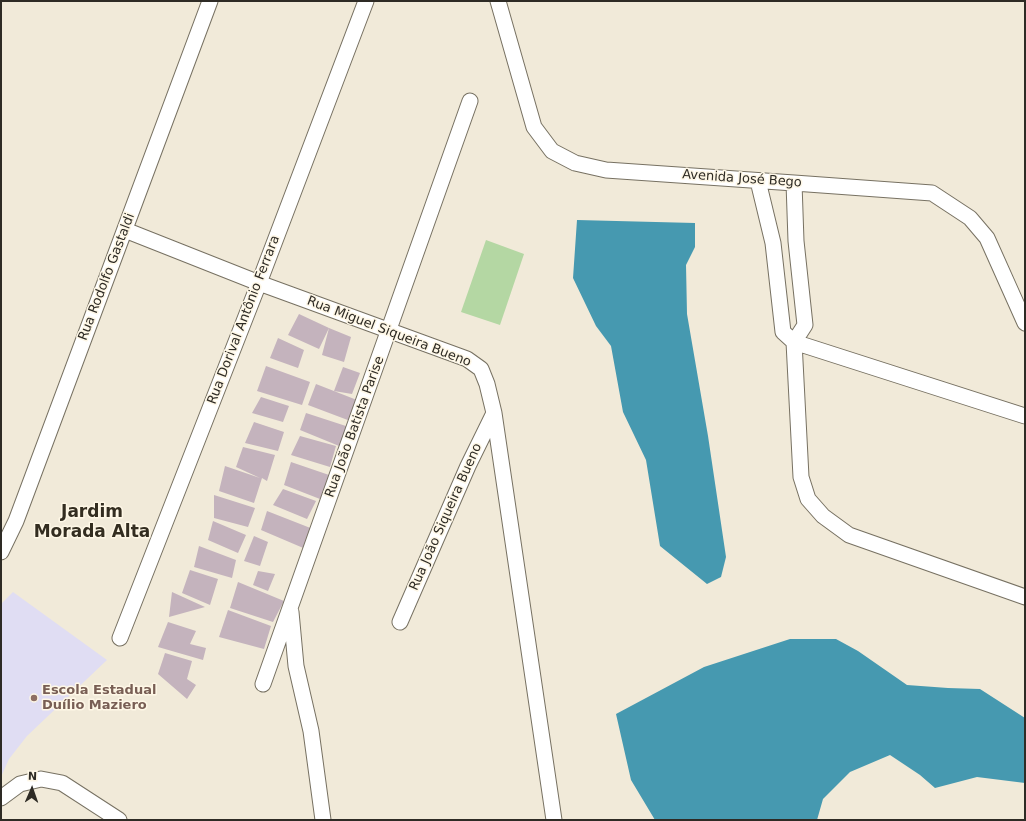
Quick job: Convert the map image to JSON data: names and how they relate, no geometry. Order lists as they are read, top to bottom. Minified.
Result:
{"streets":{"street":["Avenida José Bego","Rua Rodolfo Gastaldi","Rua Dorival Antônio Ferrara","Rua Miguel Siqueira Bueno","Rua João Batista Parise","Rua João Siqueira Bueno"]},"crossings":[["Rua Rodolfo Gastaldi","Rua Miguel Siqueira Bueno"],["Rua Dorival Antônio Ferrara","Rua Miguel Siqueira Bueno"],["Rua Miguel Siqueira Bueno","Rua João Batista Parise"],["Rua Miguel Siqueira Bueno","Rua João Siqueira Bueno"]],"districts":["Jardim Morada Alta"],"places":["Escola Estadual Duílio Maziero"],"north":"top"}
